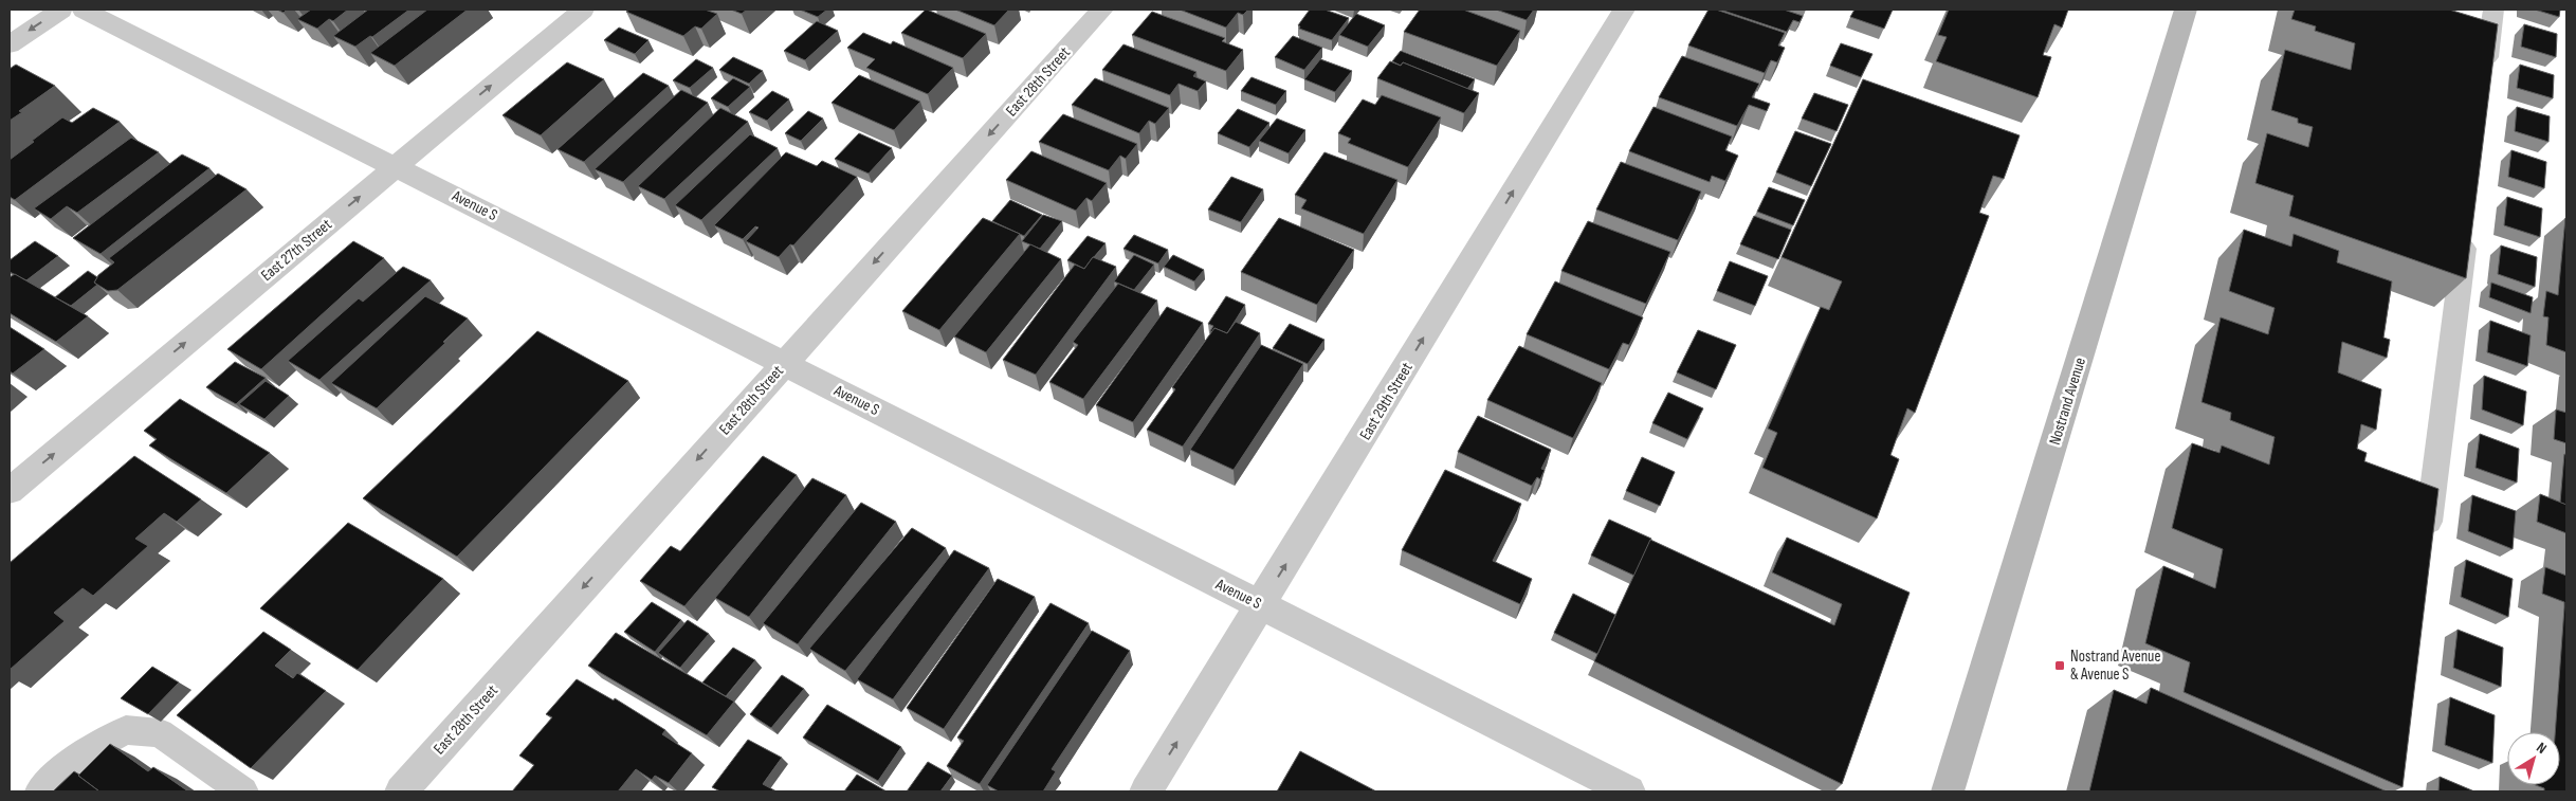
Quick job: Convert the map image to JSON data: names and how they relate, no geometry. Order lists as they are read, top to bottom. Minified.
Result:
{"streets":{"main road":["Nostrand Avenue"],"street":["East 28th Street","Avenue S","East 27th Street","East 29th Street"]},"crossings":[["East 28th Street","Avenue S"],["Avenue S","East 27th Street"],["Avenue S","East 29th Street"]],"one_way":["East 28th Street","East 27th Street","East 29th Street"],"places":{"transit":["Nostrand Avenue & Avenue S"]},"north":"top right"}
